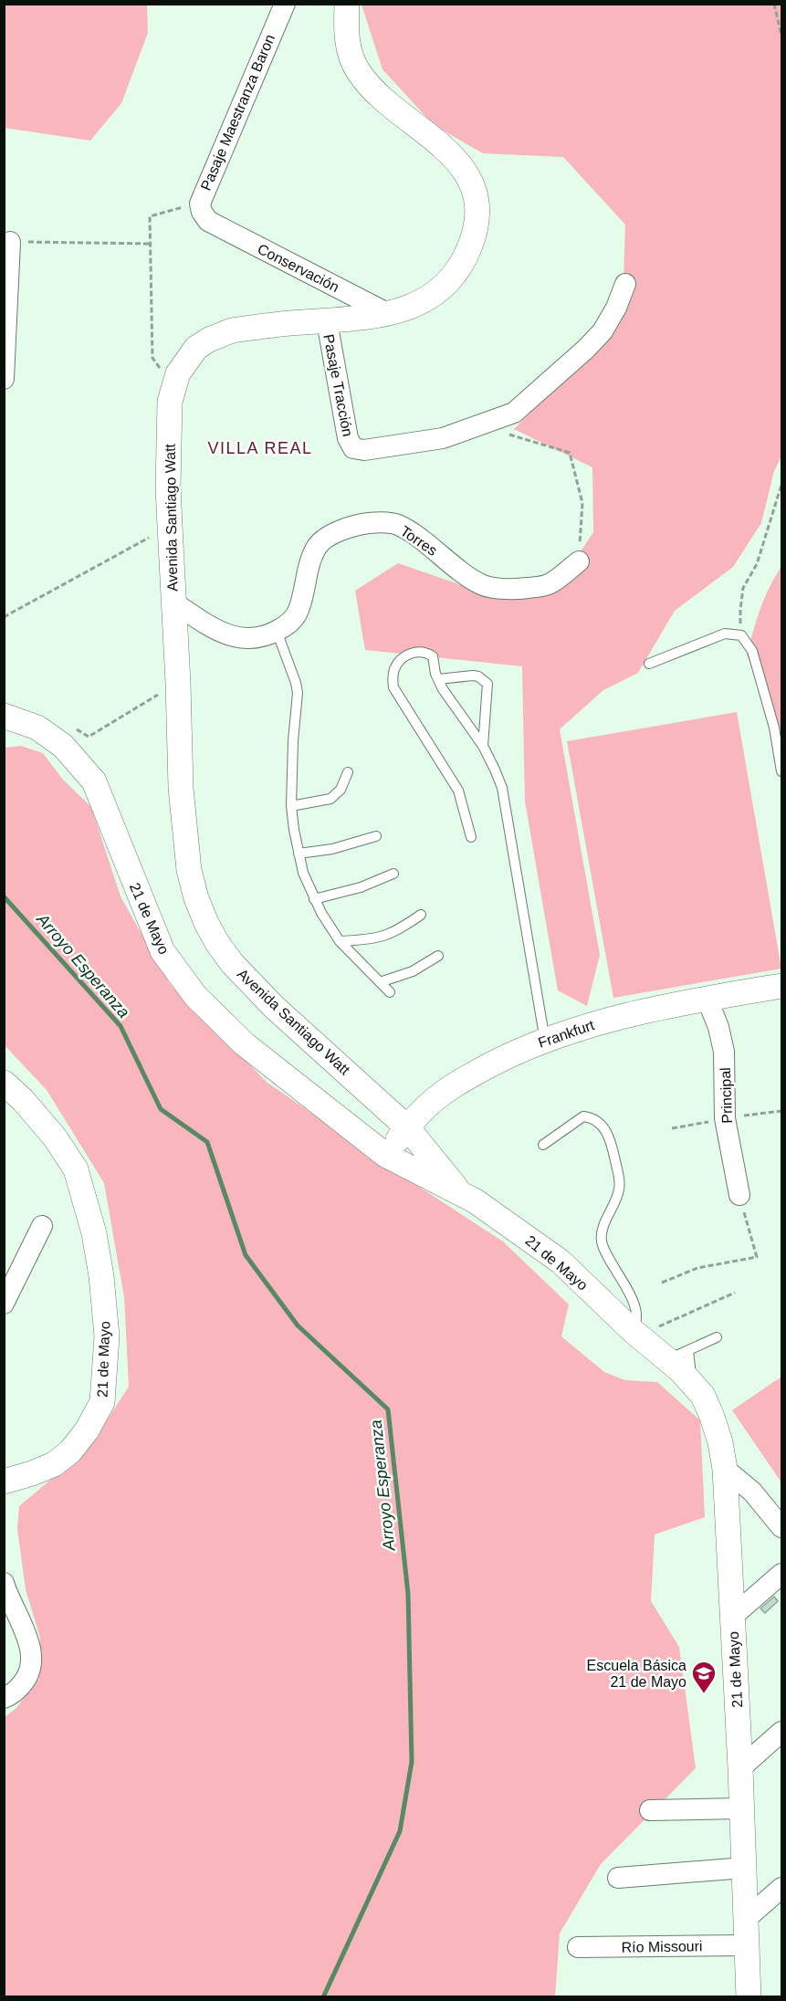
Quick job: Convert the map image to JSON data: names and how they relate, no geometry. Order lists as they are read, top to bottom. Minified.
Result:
{"streets":{"street":["Pasaje Maestranza Baron","Conservación","Pasaje Tracción","Avenida Santiago Watt","Torres","21 de Mayo","Frankfurt","Principal","Río Missouri"]},"crossings":[["Pasaje Maestranza Baron","Conservación"],["Conservación","Avenida Santiago Watt"],["Pasaje Tracción","Avenida Santiago Watt"],["Avenida Santiago Watt","Torres"],["Avenida Santiago Watt","21 de Mayo"],["Avenida Santiago Watt","Frankfurt"],["21 de Mayo","Frankfurt"],["21 de Mayo","Río Missouri"],["Frankfurt","Principal"]],"districts":["VILLA REAL"],"water":["Arroyo Esperanza"],"places":{"school or university":["Escuela Básica 21 de Mayo"]}}
